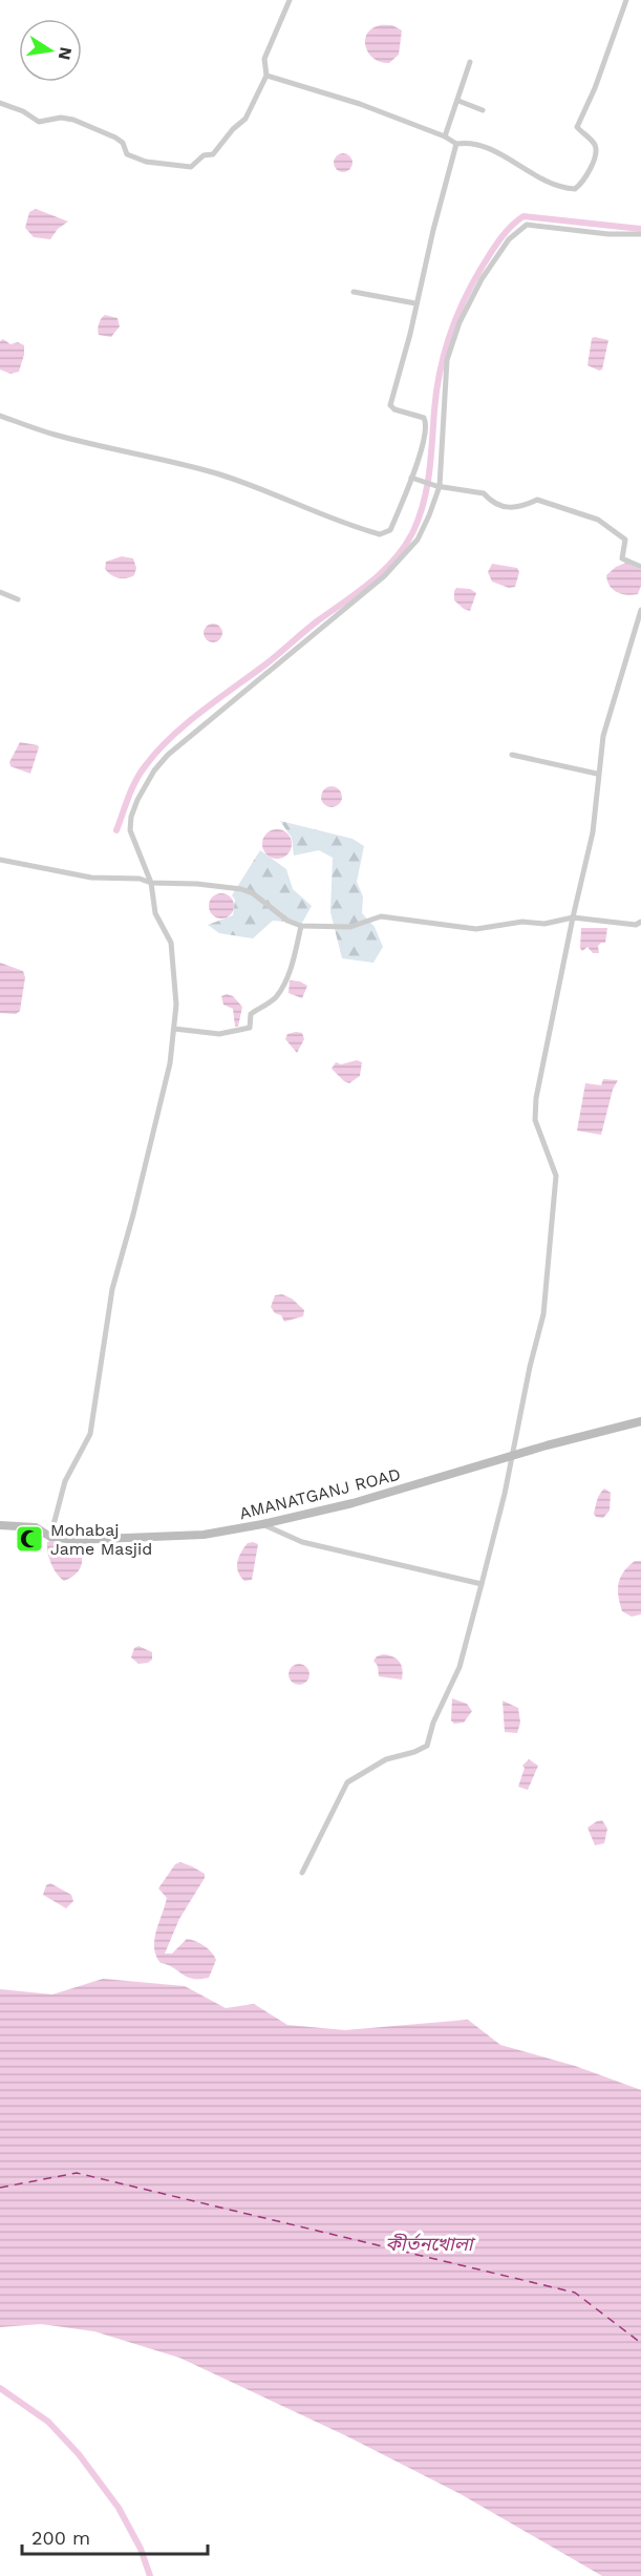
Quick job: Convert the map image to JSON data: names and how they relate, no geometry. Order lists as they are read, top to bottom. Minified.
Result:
{"streets":{"main road":["AMANATGANJ ROAD"]},"water":["কীর্তনখোলা"],"places":{"mosque":["Mohabaj Jame Masjid"]},"scale_bar":"200 m","north":"right"}
